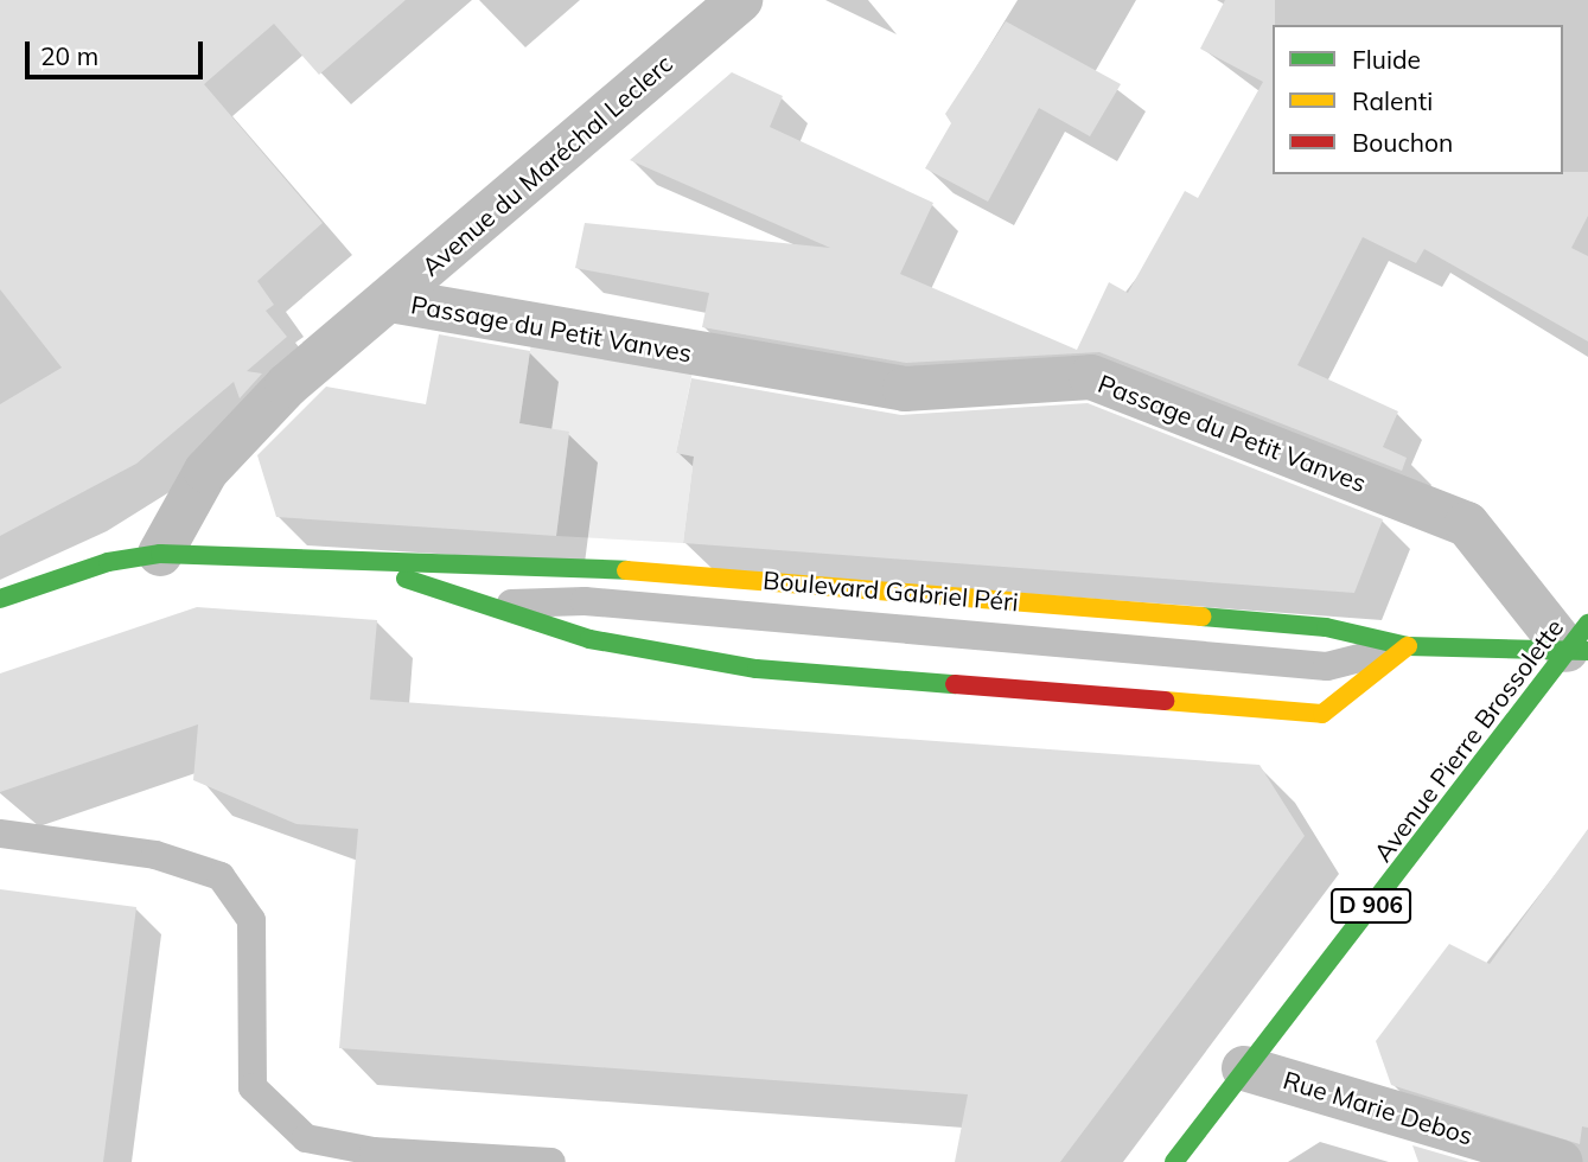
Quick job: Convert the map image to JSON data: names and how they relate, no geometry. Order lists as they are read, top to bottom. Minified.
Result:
{"streets":{"main road":["Boulevard Gabriel Péri","Avenue Pierre Brossolette","D 906"],"street":["Avenue du Maréchal Leclerc","Passage du Petit Vanves","Rue Marie Debos"]},"crossings":[["Avenue du Maréchal Leclerc","Passage du Petit Vanves"],["Avenue du Maréchal Leclerc","Boulevard Gabriel Péri"],["Passage du Petit Vanves","Boulevard Gabriel Péri"],["Passage du Petit Vanves","Avenue Pierre Brossolette"],["Boulevard Gabriel Péri","Avenue Pierre Brossolette"],["Avenue Pierre Brossolette","Rue Marie Debos"]],"legend":["Fluide","Ralenti","Bouchon"],"scale_bar":"20 m"}
